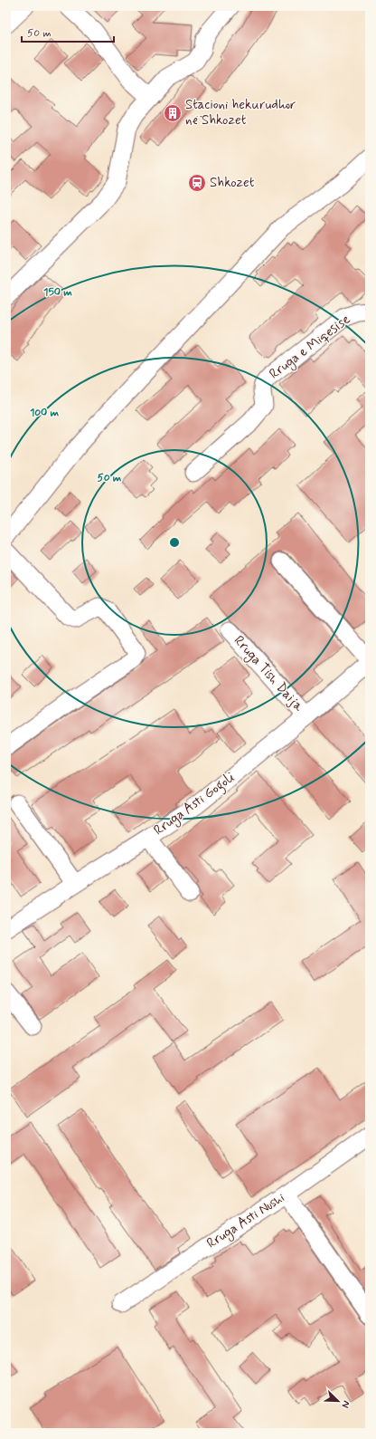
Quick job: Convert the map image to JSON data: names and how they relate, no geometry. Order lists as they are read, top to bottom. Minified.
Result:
{"streets":{"street":["Rruga e Miqesise","Rruga Tish Daija","Rruga Asti Gogoli","Rruga Asti Nushi"]},"crossings":[["Rruga Tish Daija","Rruga Asti Gogoli"]],"places":{"building":["Stacioni hekurudhor në Shkozet"],"station":["Shkozet"]},"scale_bar":"50 m","north":"bottom right","rings":["150 m","100 m","50 m"]}
